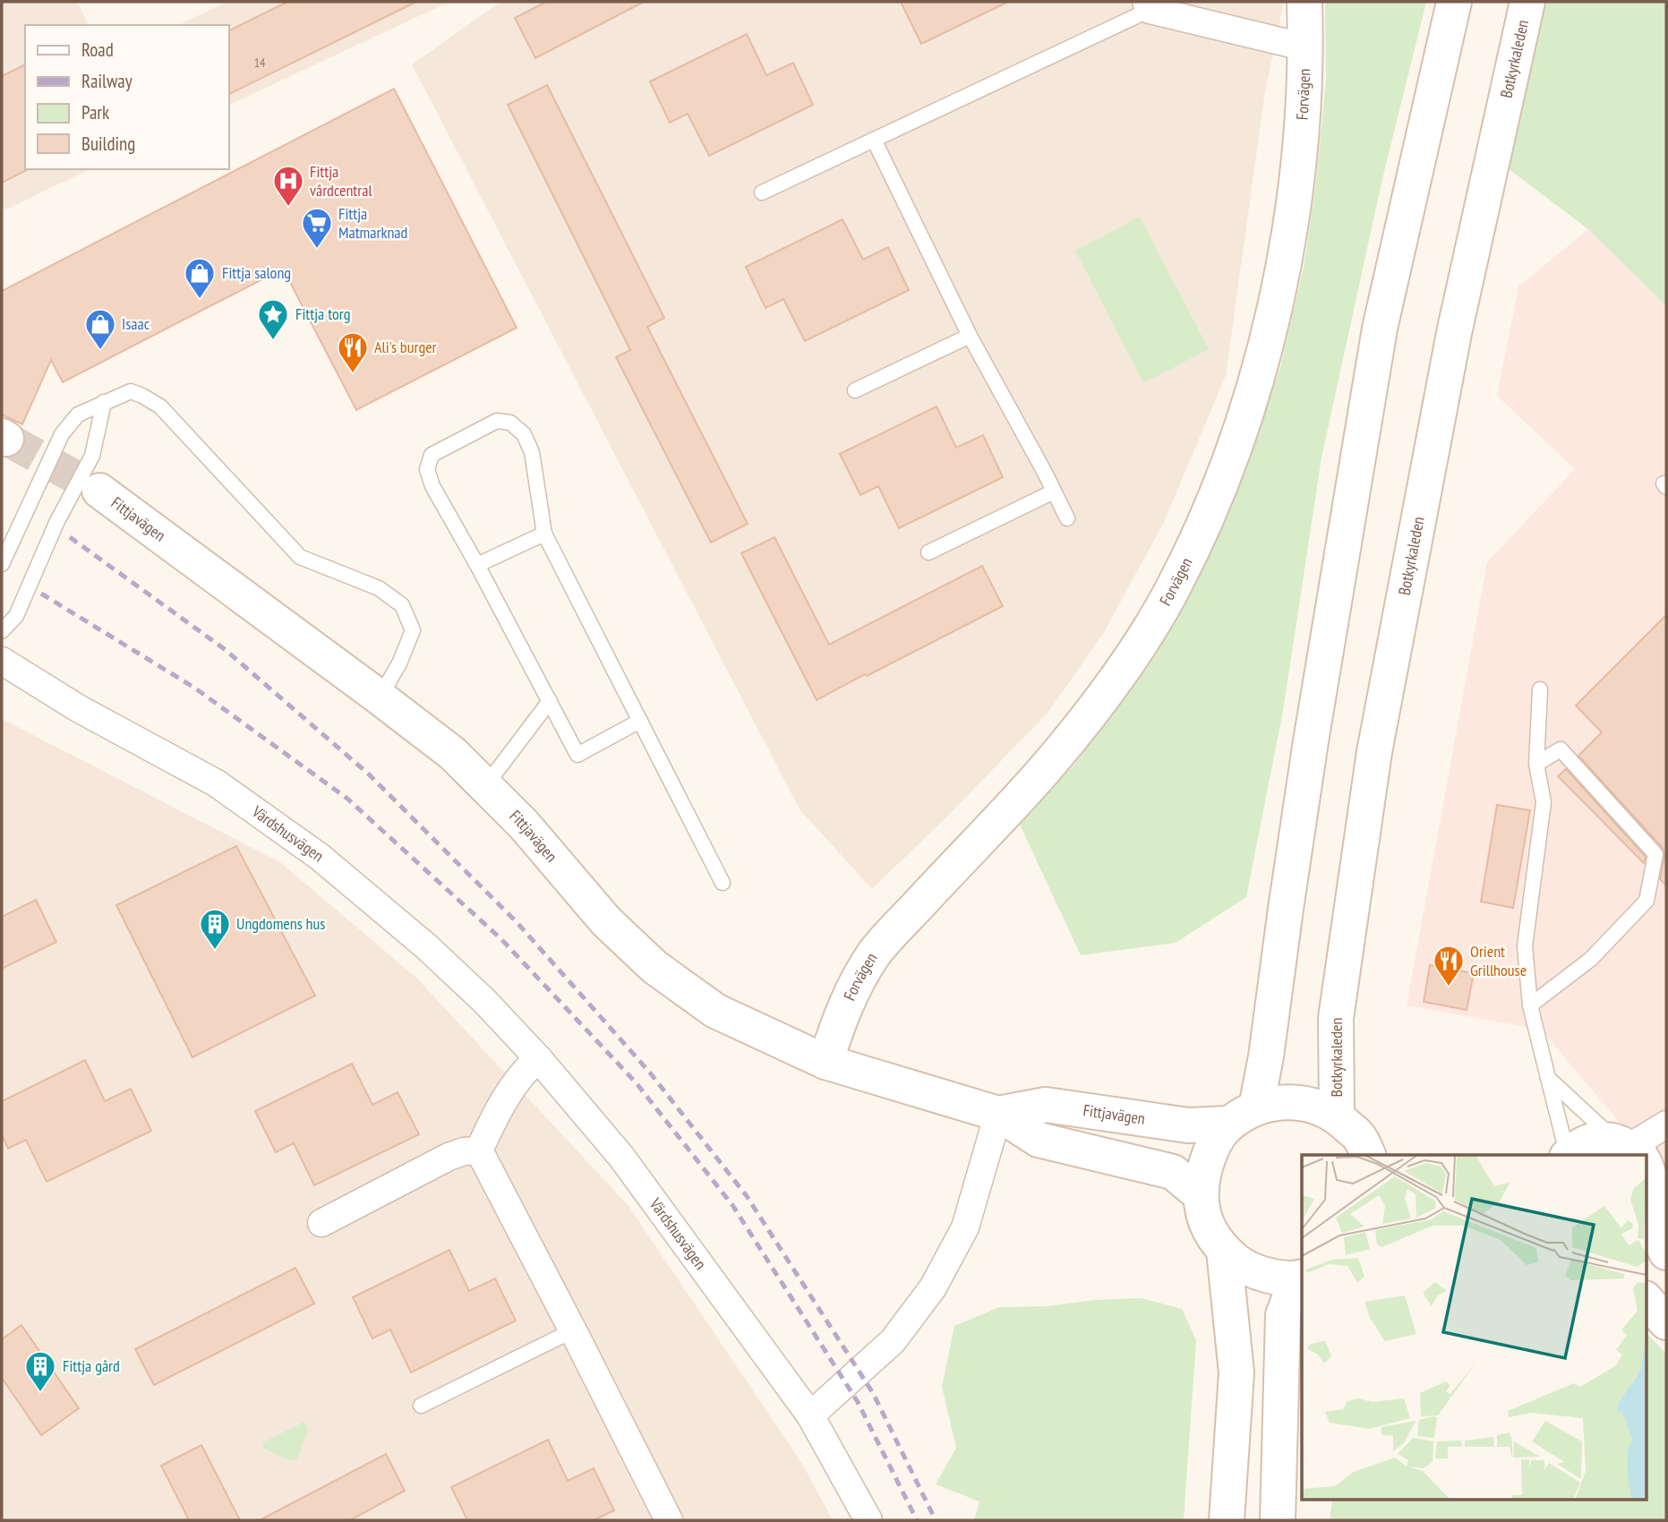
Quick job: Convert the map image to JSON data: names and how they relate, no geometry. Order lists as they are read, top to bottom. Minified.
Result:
{"streets":{"main road":["Botkyrkaleden","Forvägen","Fittjavägen"],"street":["Värdshusvägen"]},"crossings":[["Botkyrkaleden","Fittjavägen"],["Forvägen","Fittjavägen"]],"places":{"hospital":["Fittja vårdcentral"],"supermarket":["Fittja Matmarknad"],"shop":["Fittja salong","Isaac"],"place":["Fittja torg"],"restaurant":["Ali's burger","Orient Grillhouse"],"building":["Ungdomens hus","Fittja gård"]},"house_numbers":["14"],"legend":["Road","Railway","Park","Building"]}
